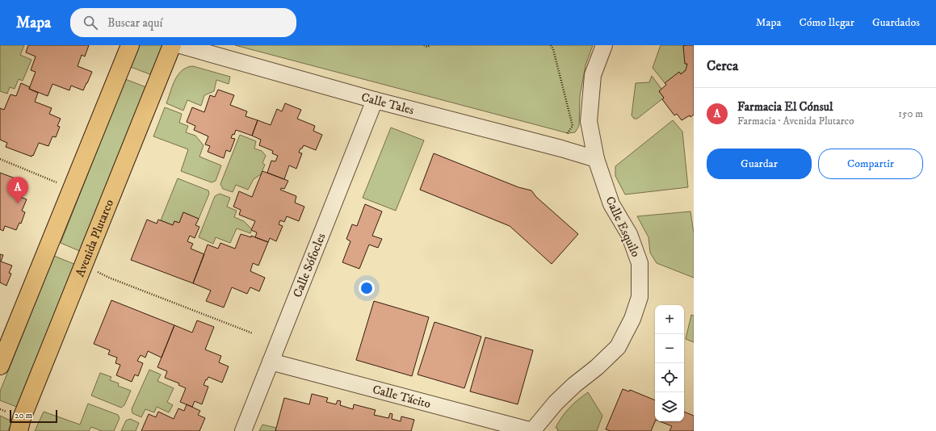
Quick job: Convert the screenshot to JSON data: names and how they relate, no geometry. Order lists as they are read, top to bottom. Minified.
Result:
{"streets":{"main road":["Avenida Plutarco"],"street":["Calle Tales","Calle Esquilo","Calle Sófocles","Calle Tácito"]},"crossings":[["Calle Tales","Calle Esquilo"],["Calle Tales","Calle Sófocles"],["Calle Esquilo","Calle Tácito"],["Calle Sófocles","Calle Tácito"]],"scale_bar":"20 m","page":{"header":"Mapa","search":"Buscar aquí","nav":["Mapa","Cómo llegar","Guardados"],"heading":"Cerca","list":[{"mark":"A","name":"Farmacia El Cónsul","note":"Farmacia · Avenida Plutarco","value":"150 m"}],"buttons":["Guardar","Compartir"],"pins":"A","map_buttons":["+","−"],"scale":"20 m"}}
